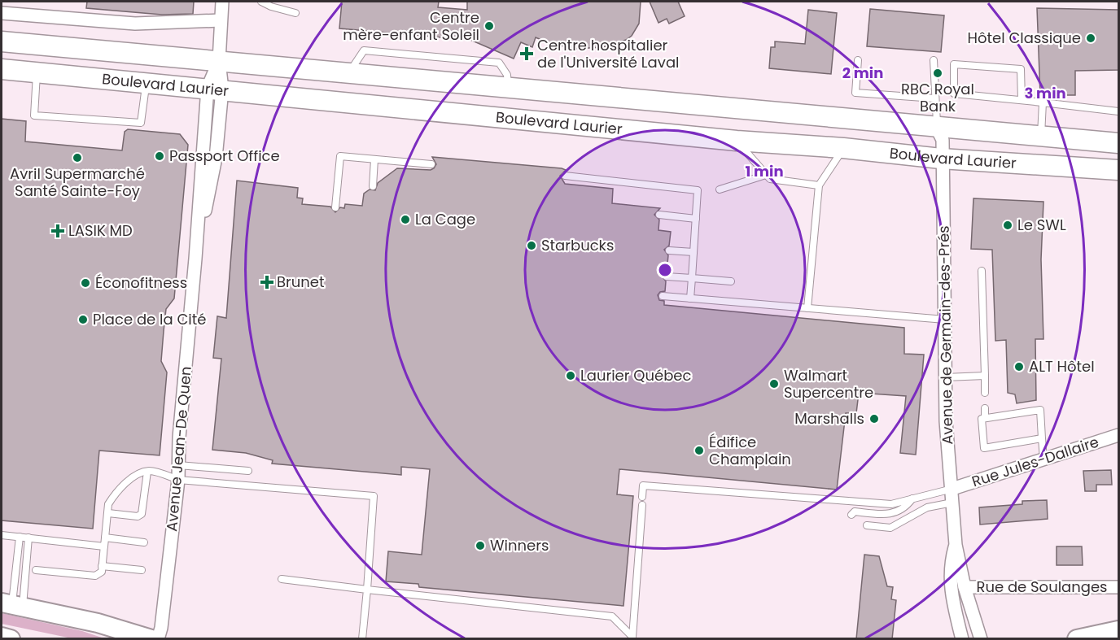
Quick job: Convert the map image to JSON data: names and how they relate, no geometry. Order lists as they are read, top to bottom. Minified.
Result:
{"streets":{"main road":["Boulevard Laurier"],"street":["Avenue de Germain-des-Prés","Avenue Jean-De Quen","Rue Jules-Dallaire","Rue de Soulanges"]},"crossings":[["Boulevard Laurier","Avenue de Germain-des-Prés"],["Boulevard Laurier","Avenue Jean-De Quen"],["Avenue de Germain-des-Prés","Rue Jules-Dallaire"],["Avenue de Germain-des-Prés","Rue de Soulanges"]],"places":{"other":["Centre mère-enfant Soleil","Hôtel Classique","RBC Royal Bank","Passport Office","Avril Supermarché Santé Sainte-Foy","La Cage","Le SWL","Starbucks","Éconofitness","Place de la Cité","ALT Hôtel","Laurier Québec","Walmart Supercentre","Marshalls","Édifice Champlain","Winners"],"health":["Centre hospitalier de l'Université Laval","LASIK MD","Brunet"]},"rings":["2 min","3 min","1 min"]}
